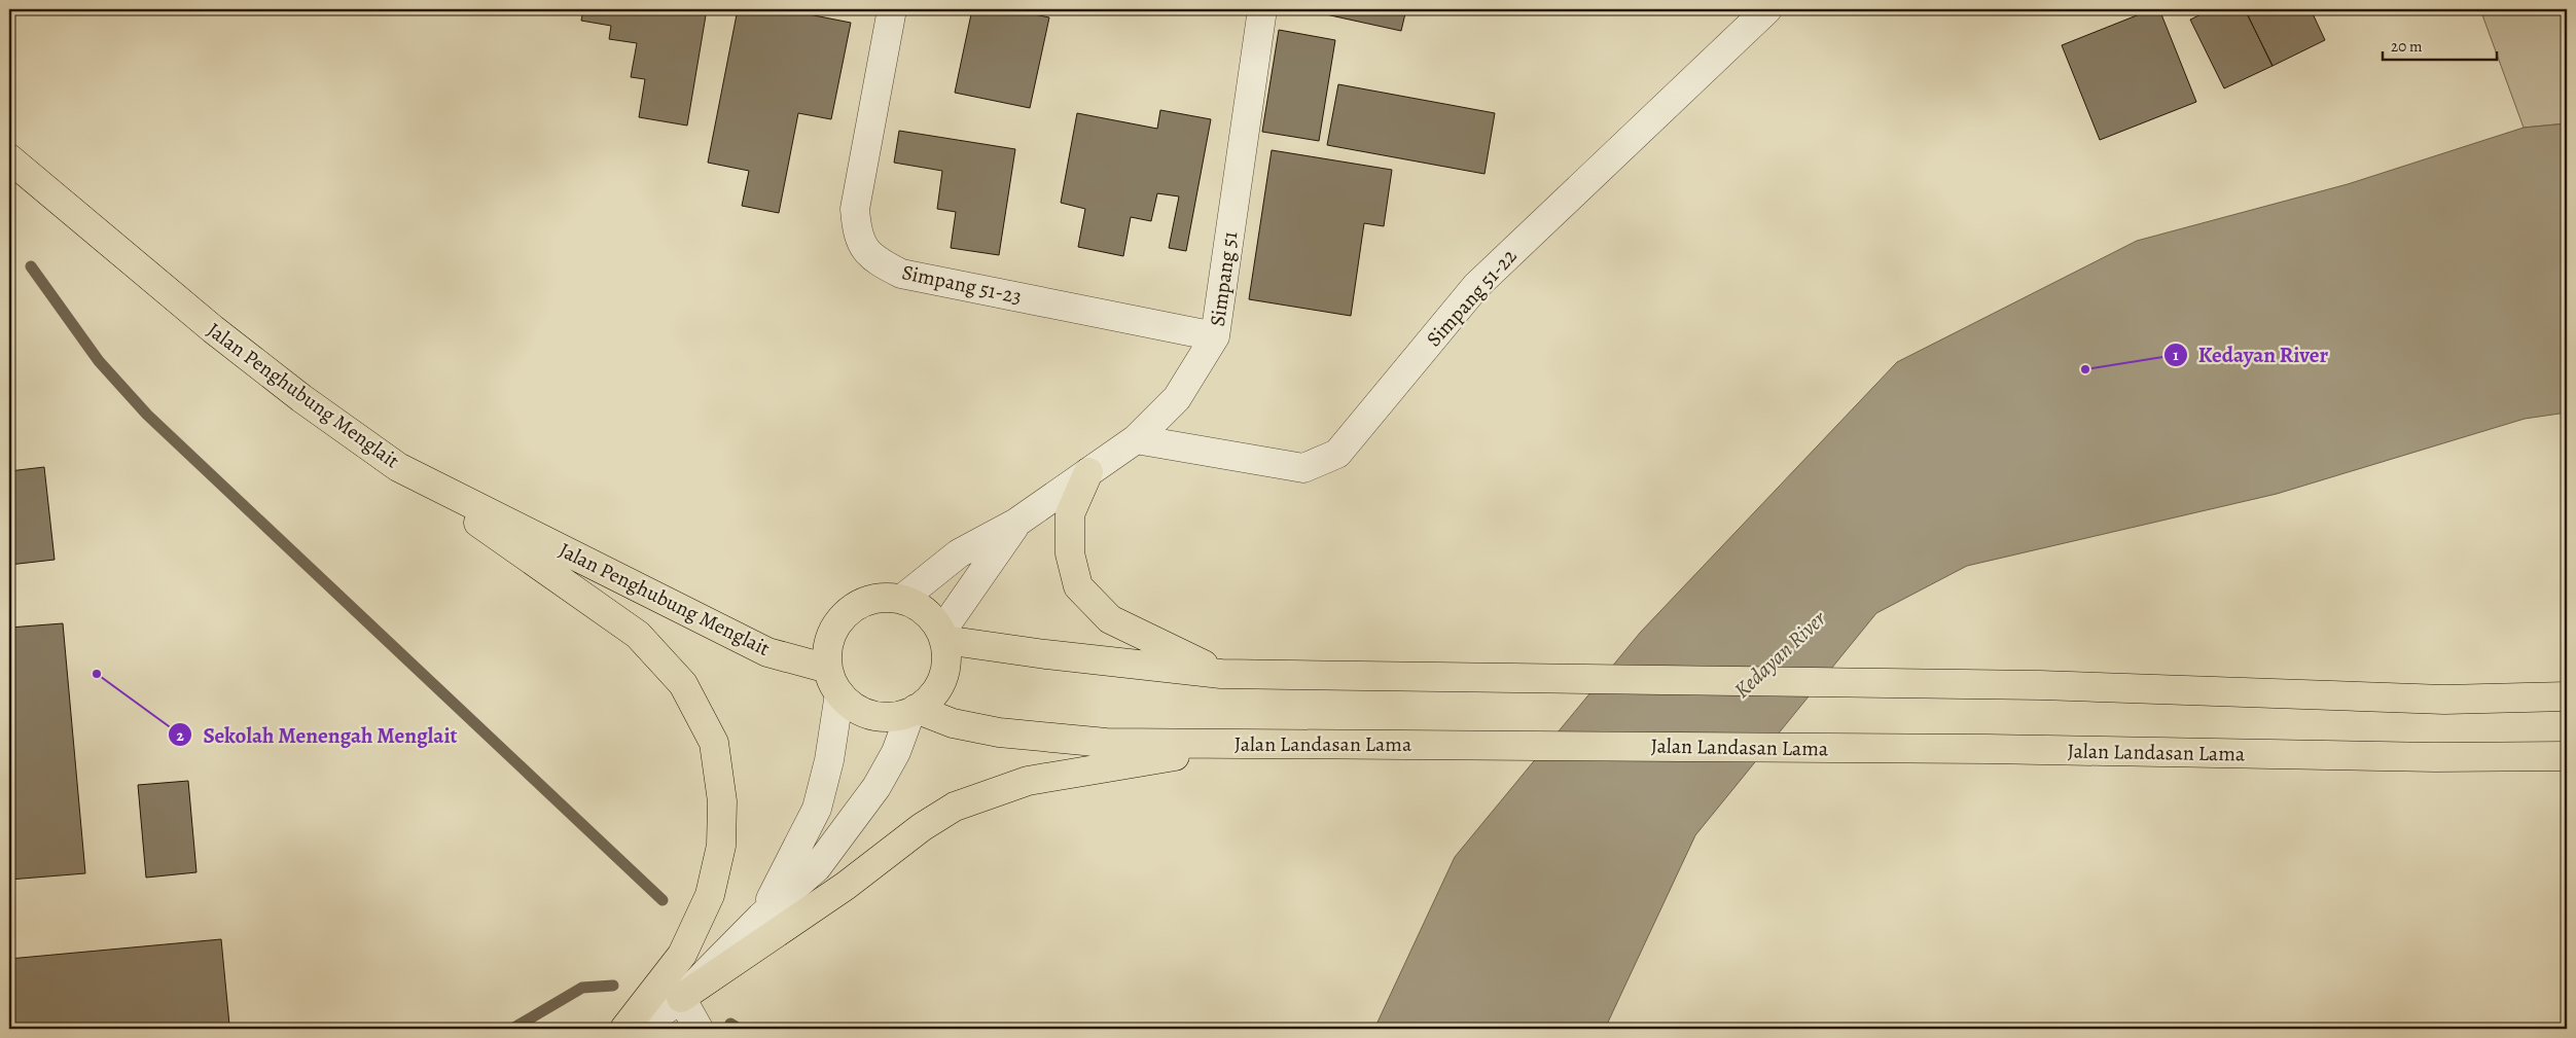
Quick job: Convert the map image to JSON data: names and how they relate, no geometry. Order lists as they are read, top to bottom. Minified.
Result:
{"streets":{"main road":["Jalan Penghubung Menglait","Jalan Landasan Lama"],"street":["Simpang 51","Simpang 51-23","Simpang 51-22"]},"crossings":[["Simpang 51","Simpang 51-23"],["Simpang 51","Simpang 51-22"],["Simpang 51","Jalan Penghubung Menglait"],["Simpang 51","Jalan Landasan Lama"],["Jalan Penghubung Menglait","Jalan Landasan Lama"]],"water":["Kedayan River"],"places":["Kedayan River","Sekolah Menengah Menglait"],"scale_bar":"20 m"}
